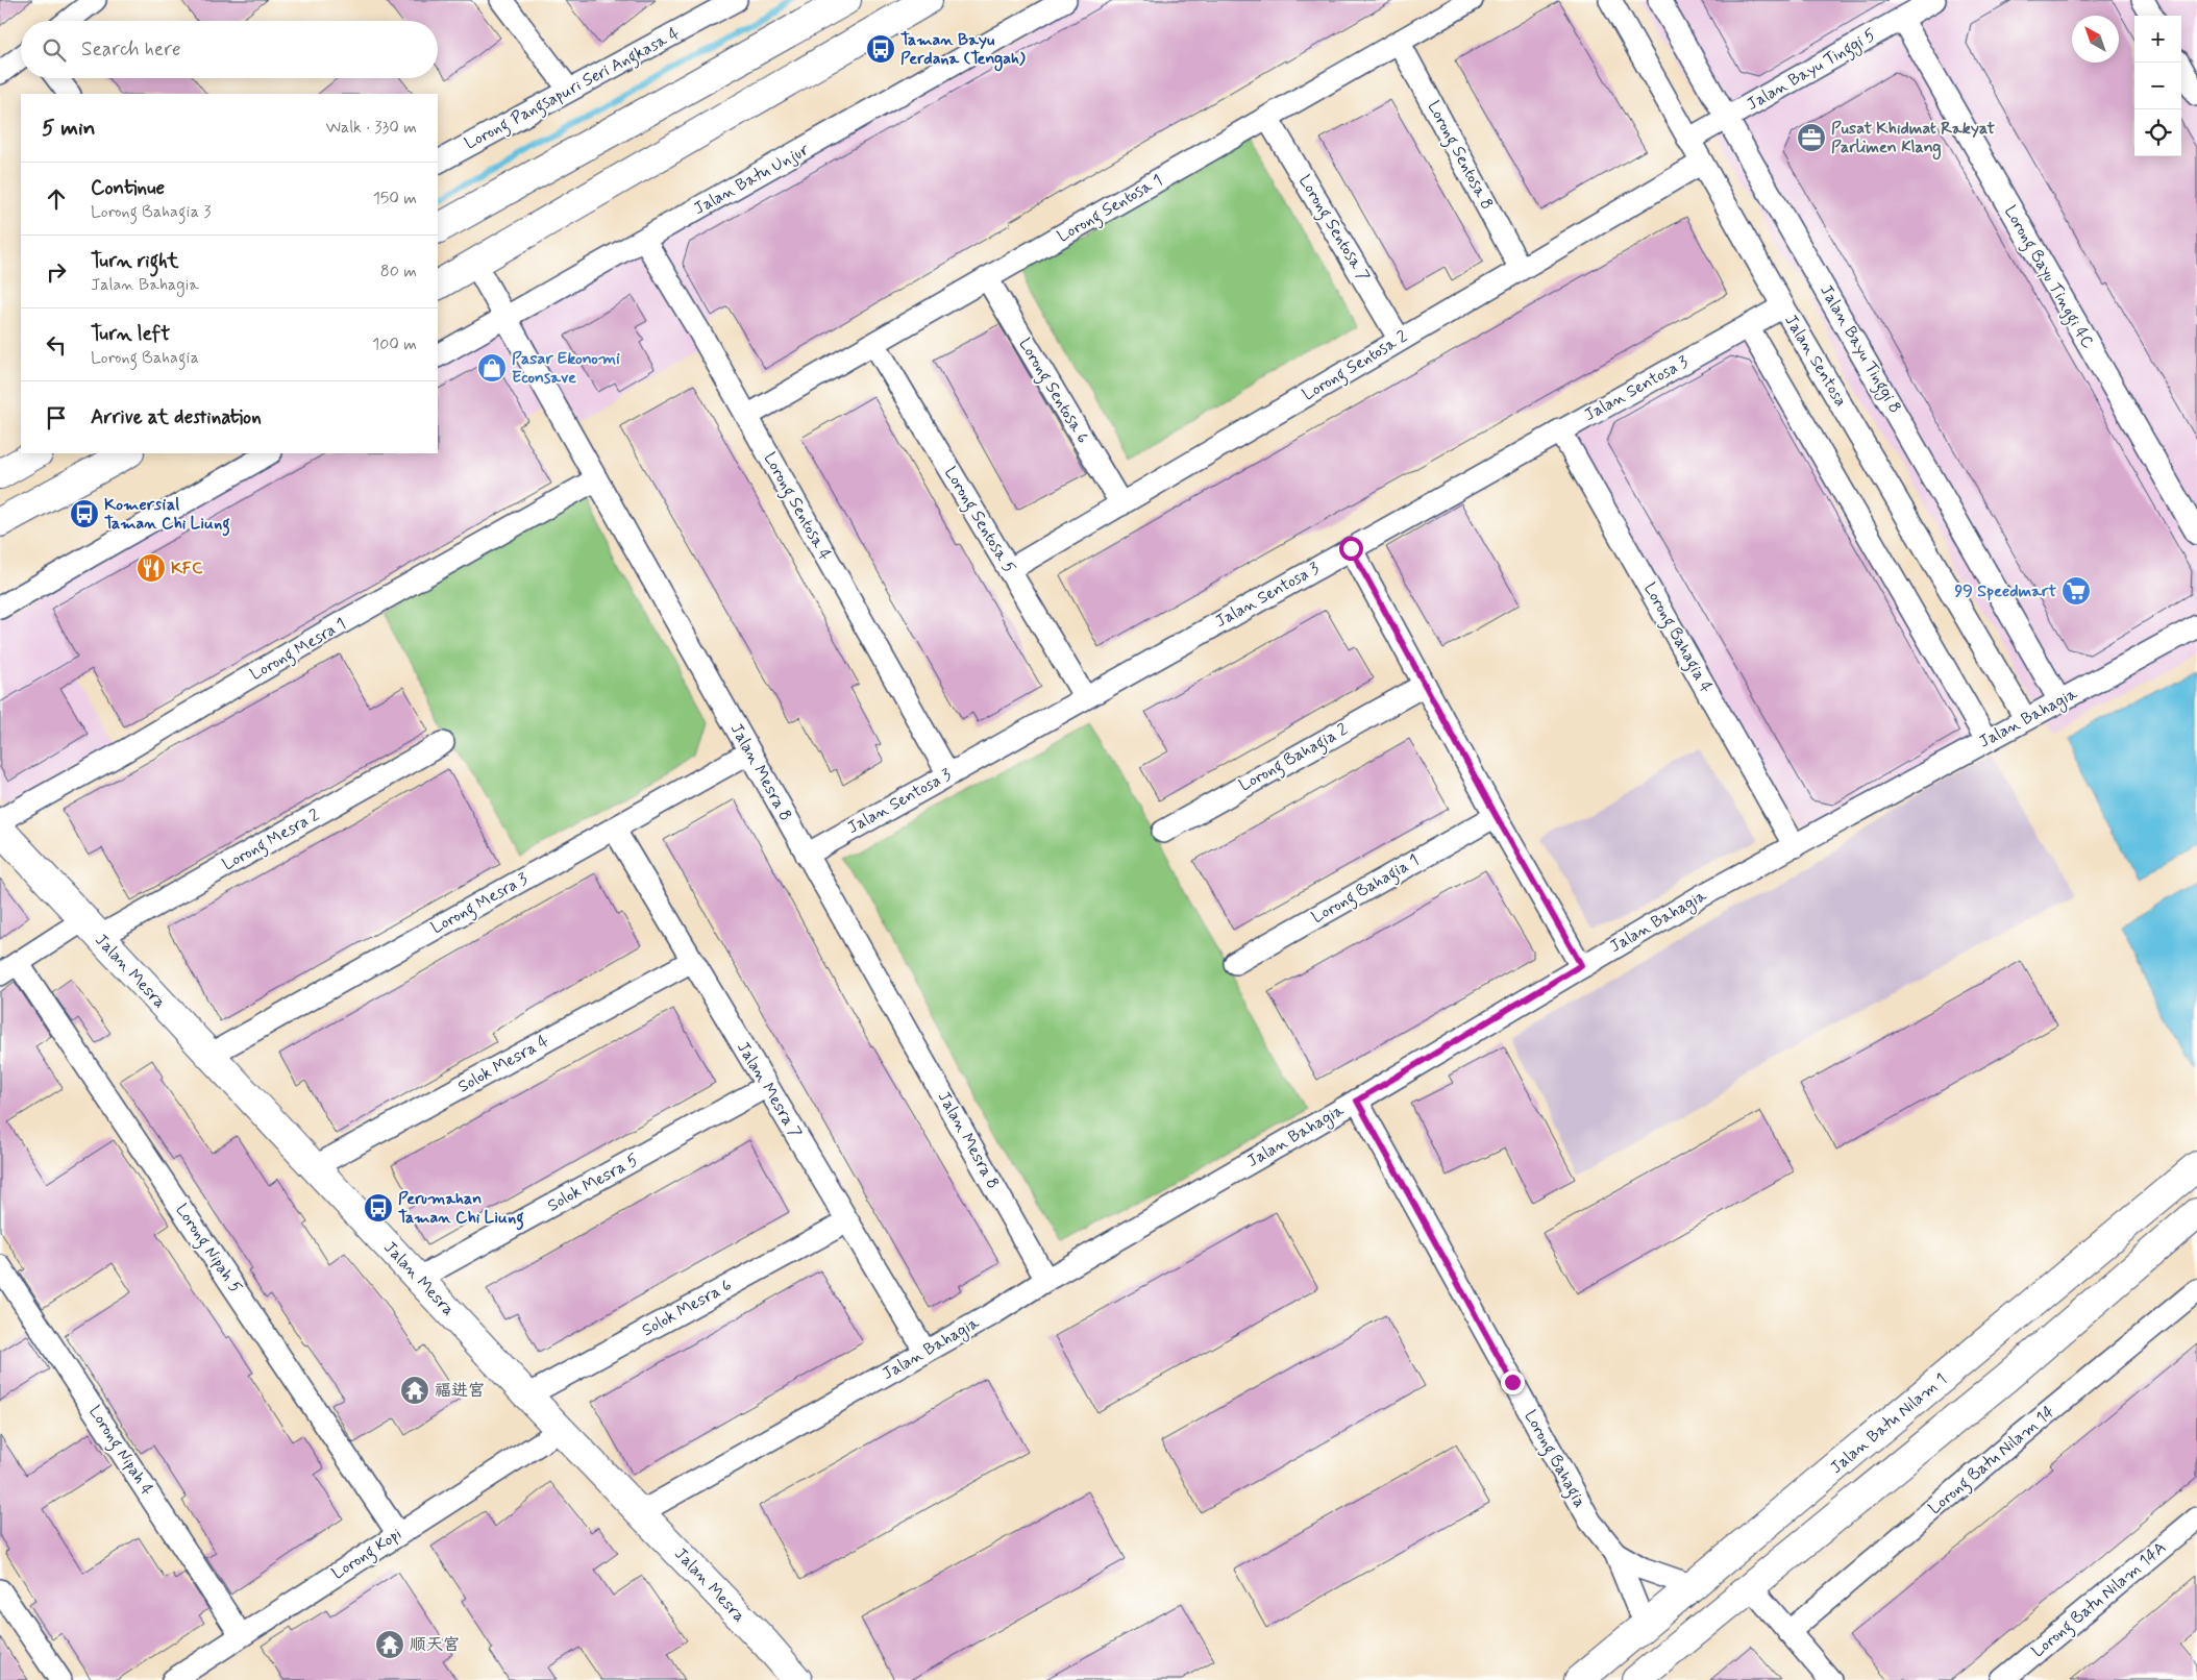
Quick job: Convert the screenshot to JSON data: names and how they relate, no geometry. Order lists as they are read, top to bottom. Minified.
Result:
{"streets":{"main road":["Jalan Mesra","Jalan Batu Nilam 1"],"street":["Jalan Bayu Tinggi 5","Lorong Pangsapuri Seri Angkasa 4","Lorong Sentosa 8","Jalan Batu Unjur","Lorong Sentosa 1","Lorong Sentosa 7","Lorong Bayu Tinggi 4C","Jalan Bayu Tinggi 8","Jalan Sentosa","Lorong Sentosa 2","Jalan Sentosa 3","Lorong Sentosa 6","Lorong Sentosa 4","Lorong Sentosa 5","Lorong Bahagia 4","Lorong Mesra 1","Jalan Bahagia","Lorong Bahagia 2","Jalan Mesra 8","Lorong Mesra 2","Lorong Bahagia 1","Lorong Mesra 3","Solok Mesra 4","Jalan Mesra 7","Solok Mesra 5","Lorong Nipah 5","Solok Mesra 6","Lorong Nipah 4","Lorong Bahagia","Lorong Batu Nilam 14","Lorong Kopi","Lorong Batu Nilam 14A"]},"crossings":[["Jalan Bayu Tinggi 5","Lorong Bayu Tinggi 4C"],["Jalan Bayu Tinggi 5","Jalan Bayu Tinggi 8"],["Jalan Bayu Tinggi 5","Jalan Sentosa"],["Lorong Sentosa 8","Lorong Sentosa 1"],["Lorong Sentosa 8","Lorong Sentosa 2"],["Jalan Batu Unjur","Lorong Sentosa 4"],["Jalan Batu Unjur","Jalan Mesra 8"],["Lorong Sentosa 1","Lorong Sentosa 7"],["Lorong Sentosa 1","Lorong Sentosa 6"],["Lorong Sentosa 1","Lorong Sentosa 4"],["Lorong Sentosa 1","Lorong Sentosa 5"],["Lorong Sentosa 7","Lorong Sentosa 2"],["Jalan Bayu Tinggi 8","Jalan Bahagia"],["Jalan Sentosa","Lorong Sentosa 2"],["Jalan Sentosa","Jalan Sentosa 3"],["Jalan Sentosa","Jalan Bahagia"],["Lorong Sentosa 2","Lorong Sentosa 6"],["Lorong Sentosa 2","Lorong Sentosa 5"],["Jalan Sentosa 3","Lorong Sentosa 4"],["Jalan Sentosa 3","Lorong Sentosa 5"],["Jalan Sentosa 3","Lorong Bahagia 4"],["Jalan Sentosa 3","Jalan Mesra 8"],["Lorong Bahagia 4","Jalan Bahagia"],["Lorong Mesra 1","Jalan Mesra 8"],["Jalan Bahagia","Jalan Mesra 8"],["Jalan Bahagia","Jalan Mesra"],["Jalan Bahagia","Jalan Mesra 7"],["Jalan Bahagia","Lorong Bahagia"],["Jalan Mesra 8","Lorong Mesra 3"],["Lorong Mesra 2","Jalan Mesra"],["Lorong Mesra 2","Lorong Nipah 5"],["Lorong Mesra 3","Jalan Mesra"],["Lorong Mesra 3","Jalan Mesra 7"],["Jalan Mesra","Solok Mesra 4"],["Jalan Mesra","Solok Mesra 5"],["Jalan Mesra","Solok Mesra 6"],["Jalan Mesra","Lorong Kopi"],["Solok Mesra 4","Jalan Mesra 7"],["Jalan Mesra 7","Solok Mesra 5"],["Jalan Mesra 7","Solok Mesra 6"],["Lorong Nipah 5","Lorong Kopi"],["Jalan Batu Nilam 1","Lorong Bahagia"],["Lorong Nipah 4","Lorong Kopi"]],"places":{"bus stop":["Taman Bayu Perdana (Tengah)","Komersial Taman Chi Liung","Perumahan Taman Chi Liung"],"office":["Pusat Khidmat Rakyat Parlimen Klang"],"shop":["Pasar Ekonomi Econsave"],"restaurant":["KFC"],"supermarket":["99 Speedmart"],"temple":["福进宫","顺天宫"]},"north":"top left","page":{"map_buttons":["+","−"],"search":"Search here","heading":["5 min","Walk · 330 m"],"list":[["Continue","Lorong Bahagia 3","150 m"],["Turn right","Jalan Bahagia","80 m"],["Turn left","Lorong Bahagia","100 m"],"Arrive at destination"]}}
